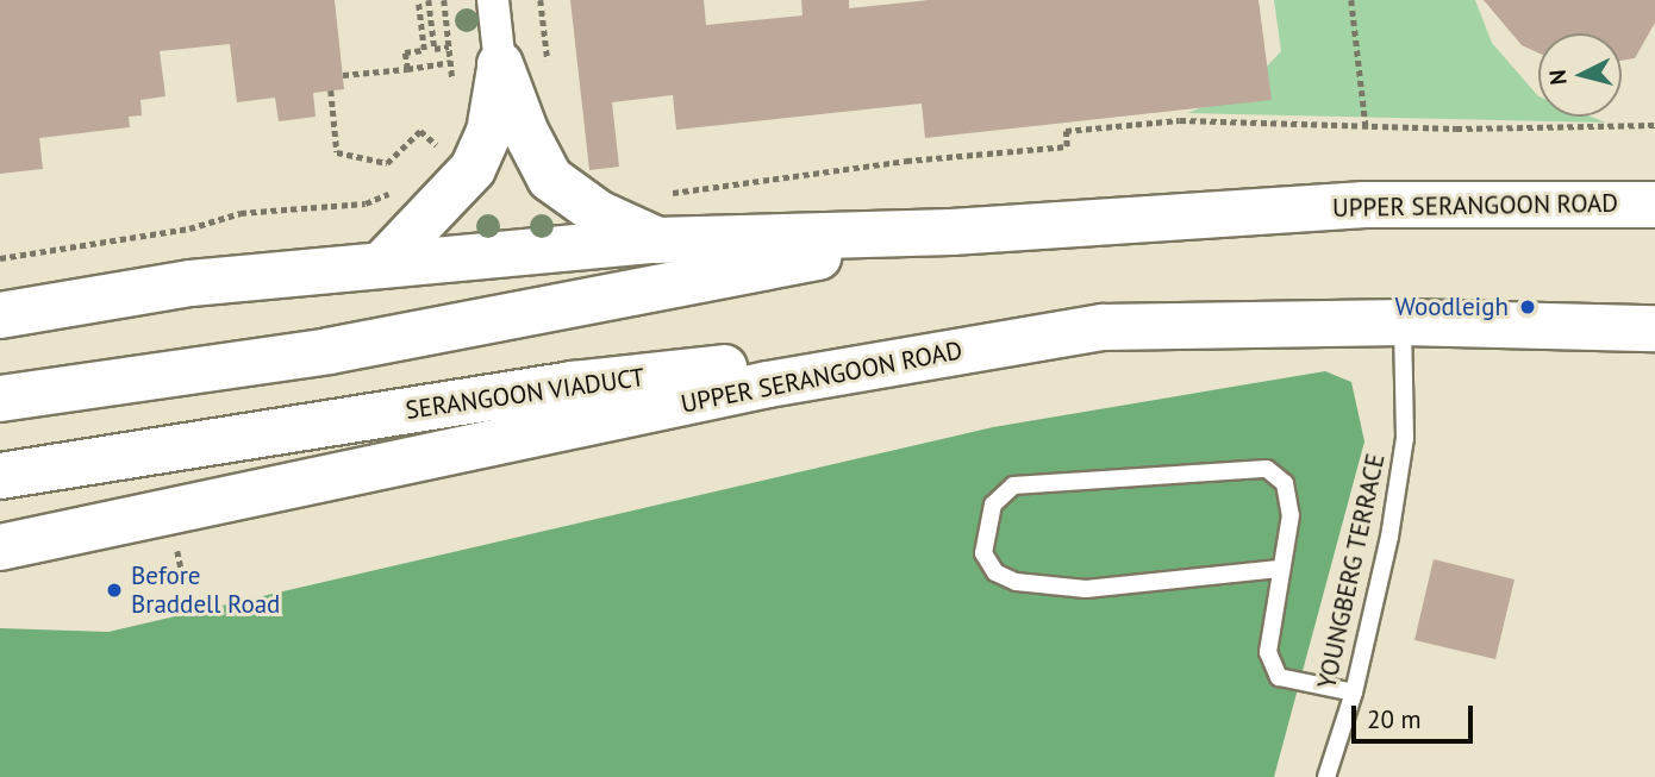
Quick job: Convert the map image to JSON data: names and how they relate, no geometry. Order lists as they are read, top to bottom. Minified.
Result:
{"streets":{"main road":["UPPER SERANGOON ROAD","SERANGOON VIADUCT"],"lane":["YOUNGBERG TERRACE"]},"crossings":[["UPPER SERANGOON ROAD","SERANGOON VIADUCT"],["UPPER SERANGOON ROAD","YOUNGBERG TERRACE"]],"places":["Woodleigh","Before Braddell Road"],"scale_bar":"20 m","north":"left"}
